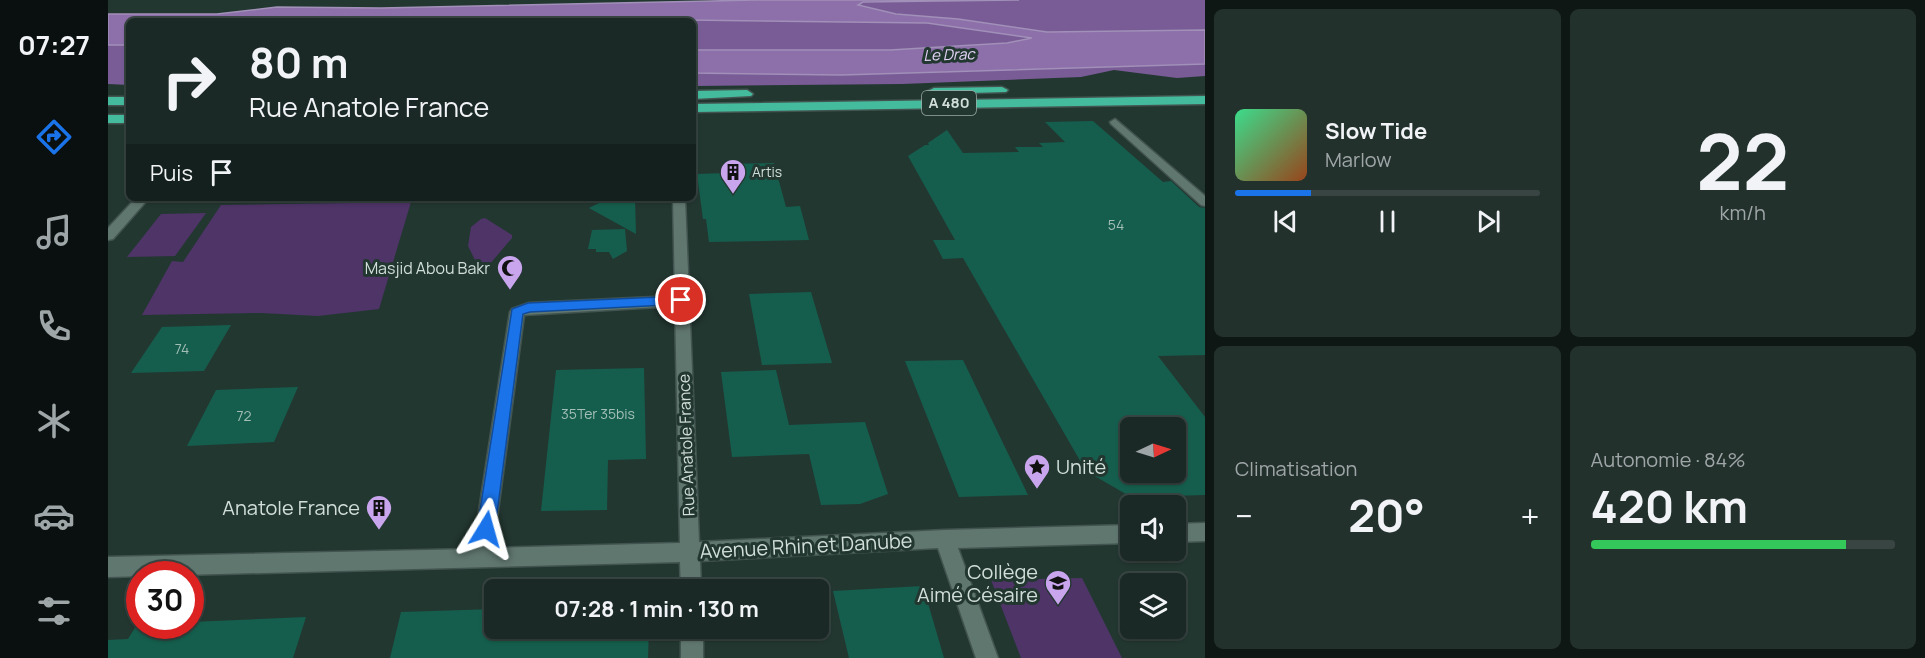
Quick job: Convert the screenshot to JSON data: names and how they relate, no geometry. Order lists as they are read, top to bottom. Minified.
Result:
{"streets":{"highway":["A 480"],"street":["Rue Anatole France","Avenue Rhin et Danube"]},"crossings":[["Rue Anatole France","Avenue Rhin et Danube"]],"water":["Le Drac"],"places":{"building":["Artis","Anatole France"],"mosque":["Masjid Abou Bakr"],"place":["Unité"],"school or university":["Collège Aimé Césaire"]},"house_numbers":["54","74","35Ter 35bis","72"],"north":"right","page":{"tabs":"07:27","tile":[["22","km/h"],"Climatisation",["Autonomie · 84%","420 km"]],"turn":["80 m","Rue Anatole France"],"song":["Slow Tide","Marlow"],"then":"Puis","heat":["−","20°","+"],"limit":"30","trip":"07:28 · 1 min · 130 m"}}
